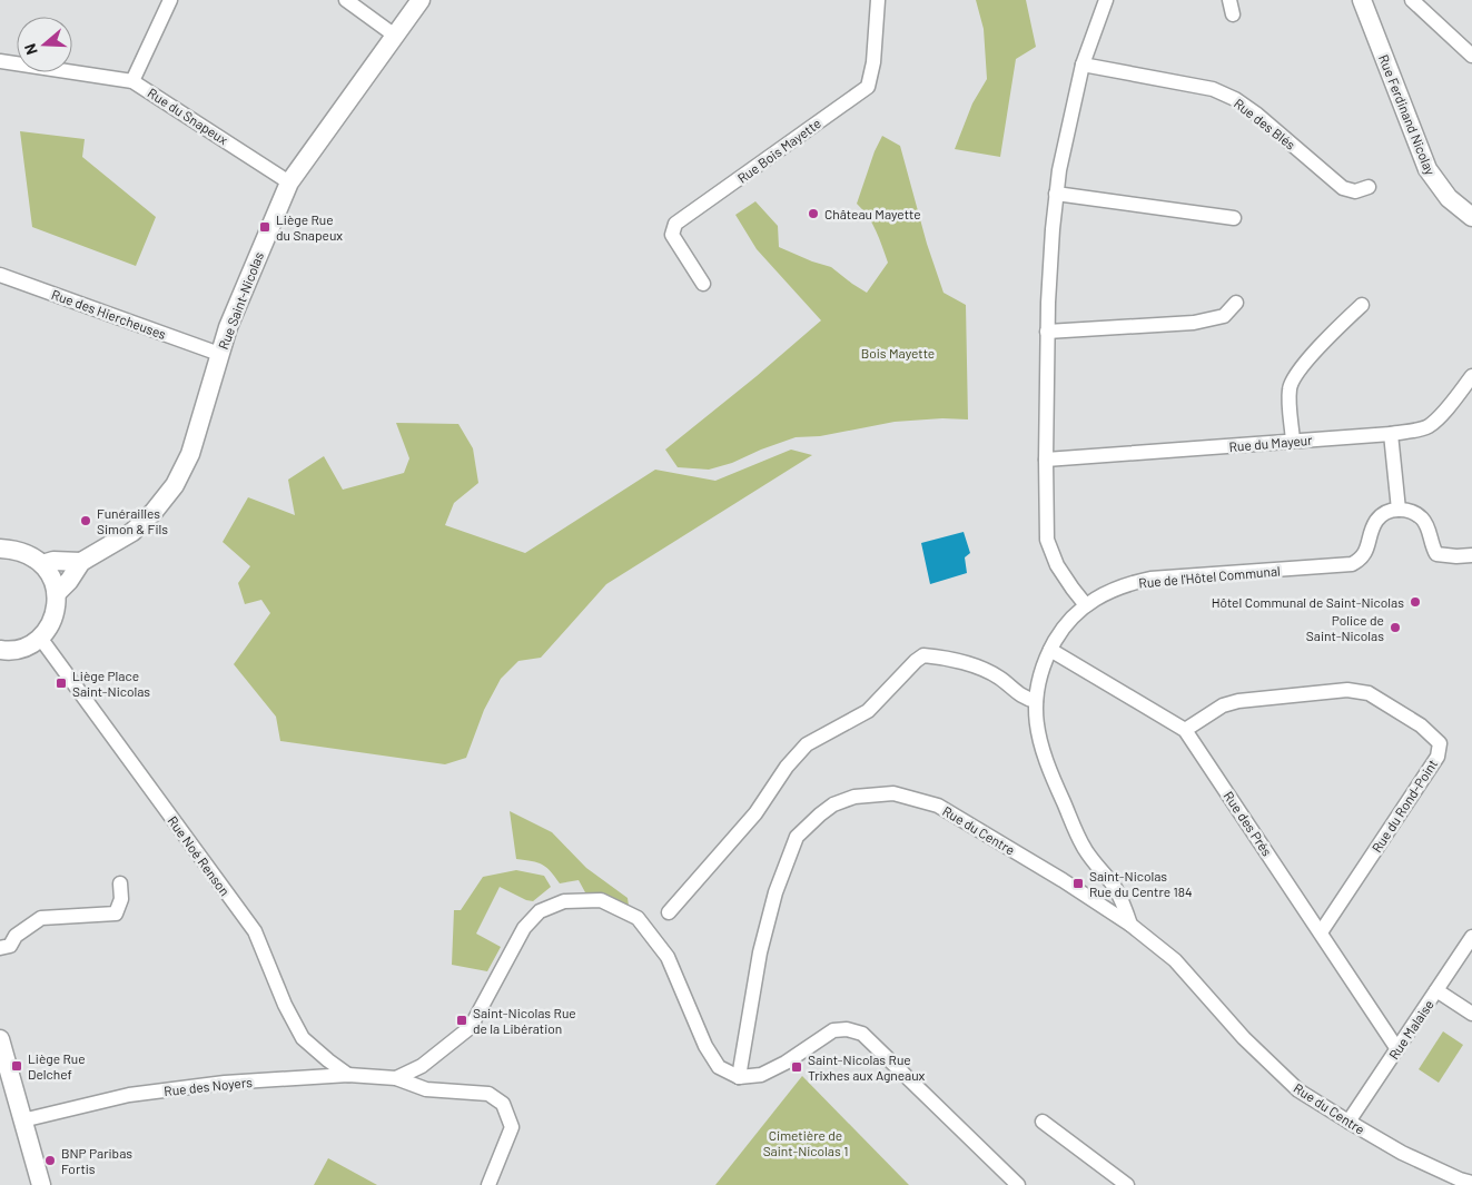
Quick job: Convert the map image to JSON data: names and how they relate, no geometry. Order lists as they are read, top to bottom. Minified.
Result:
{"streets":{"street":["Rue Ferdinand Nicolay","Rue du Snapeux","Rue des Blés","Rue Bois Mayette","Rue Saint-Nicolas","Rue des Hiercheuses","Rue du Mayeur","Rue de l'Hôtel Communal","Rue du Rond-Point","Rue des Prés","Rue du Centre","Rue Noé Renson","Rue Malaise","Rue des Noyers"]},"crossings":[["Rue du Snapeux","Rue Saint-Nicolas"],["Rue Saint-Nicolas","Rue des Hiercheuses"],["Rue de l'Hôtel Communal","Rue des Prés"],["Rue de l'Hôtel Communal","Rue du Centre"],["Rue du Rond-Point","Rue des Prés"],["Rue des Prés","Rue Malaise"],["Rue du Centre","Rue Malaise"],["Rue Noé Renson","Rue des Noyers"]],"parks":["Bois Mayette","Cimetière de Saint-Nicolas 1"],"places":{"other":["Château Mayette","Funérailles Simon & Fils","Hôtel Communal de Saint-Nicolas","Police de Saint-Nicolas","BNP Paribas Fortis"],"transit":["Liège Rue du Snapeux","Liège Place Saint-Nicolas","Saint-Nicolas Rue du Centre 184","Saint-Nicolas Rue de la Libération","Liège Rue Delchef","Saint-Nicolas Rue Trixhes aux Agneaux"]},"north":"left"}
